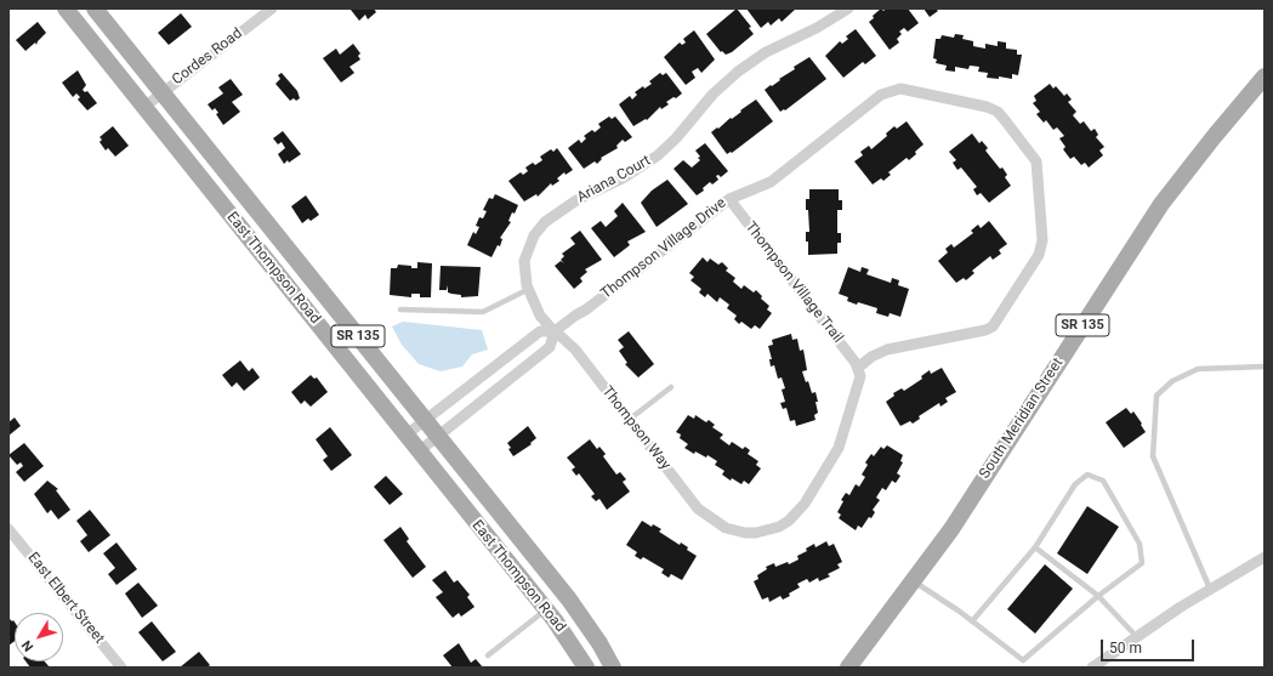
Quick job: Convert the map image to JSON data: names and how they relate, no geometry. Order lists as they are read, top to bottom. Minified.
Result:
{"streets":{"main road":["East Thompson Road","SR 135","South Meridian Street"],"street":["Cordes Road","Ariana Court","Thompson Village Drive","Thompson Village Trail","Thompson Way","East Elbert Street"]},"crossings":[["Cordes Road","East Thompson Road"],["Ariana Court","Thompson Village Drive"],["Ariana Court","Thompson Way"],["Thompson Village Drive","East Thompson Road"],["Thompson Village Drive","Thompson Village Trail"],["Thompson Village Drive","Thompson Way"],["Thompson Village Trail","Thompson Way"]],"scale_bar":"50 m","north":"bottom left"}
